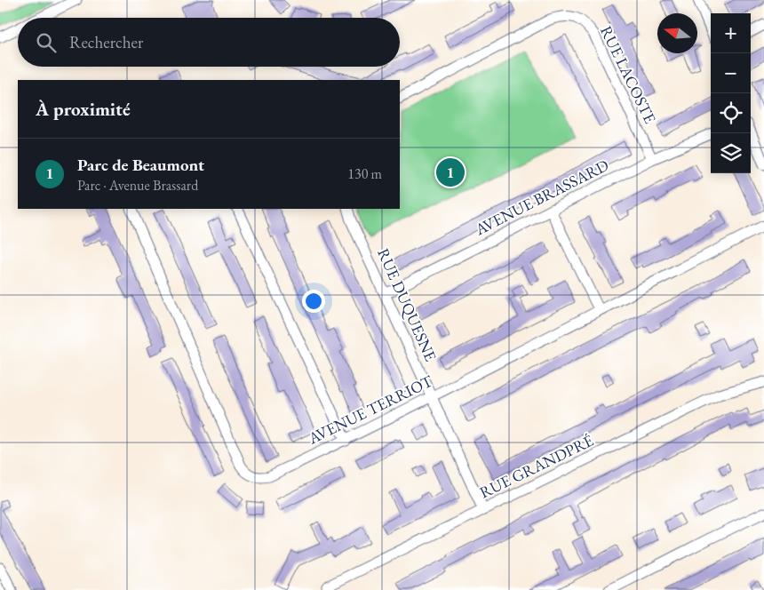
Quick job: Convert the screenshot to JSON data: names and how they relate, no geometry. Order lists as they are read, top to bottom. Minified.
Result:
{"streets":{"street":["RUE LACOSTE","AVENUE BRASSARD","RUE DUQUESNE","AVENUE TERRIOT","RUE GRANDPRÉ"]},"crossings":[["RUE LACOSTE","AVENUE BRASSARD"],["AVENUE BRASSARD","RUE DUQUESNE"],["RUE DUQUESNE","AVENUE TERRIOT"],["RUE DUQUESNE","RUE GRANDPRÉ"]],"north":"left","page":{"map_buttons":["+","−"],"search":"Rechercher","heading":"À proximité","list":[{"mark":"1","name":"Parc de Beaumont","note":"Parc · Avenue Brassard","value":"130 m"}],"pins":"1"}}
